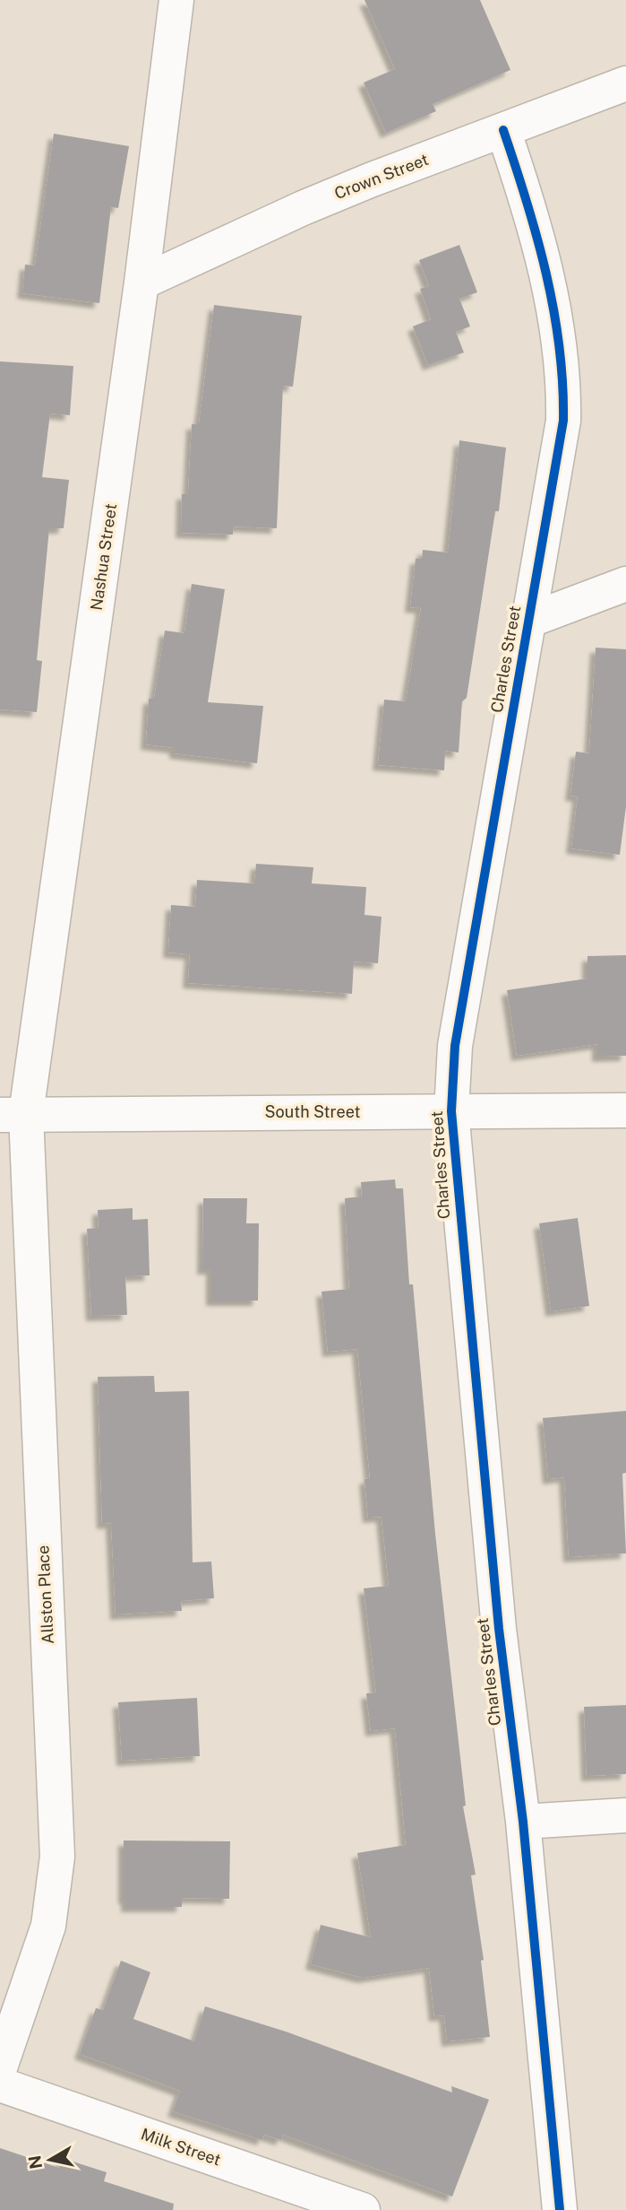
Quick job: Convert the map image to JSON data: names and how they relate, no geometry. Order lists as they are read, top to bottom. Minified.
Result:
{"streets":{"street":["Crown Street","Nashua Street","Charles Street","South Street","Allston Place","Milk Street"]},"crossings":[["Crown Street","Nashua Street"],["Crown Street","Charles Street"],["Nashua Street","South Street"],["Nashua Street","Allston Place"],["Charles Street","South Street"],["South Street","Allston Place"]],"north":"left"}
